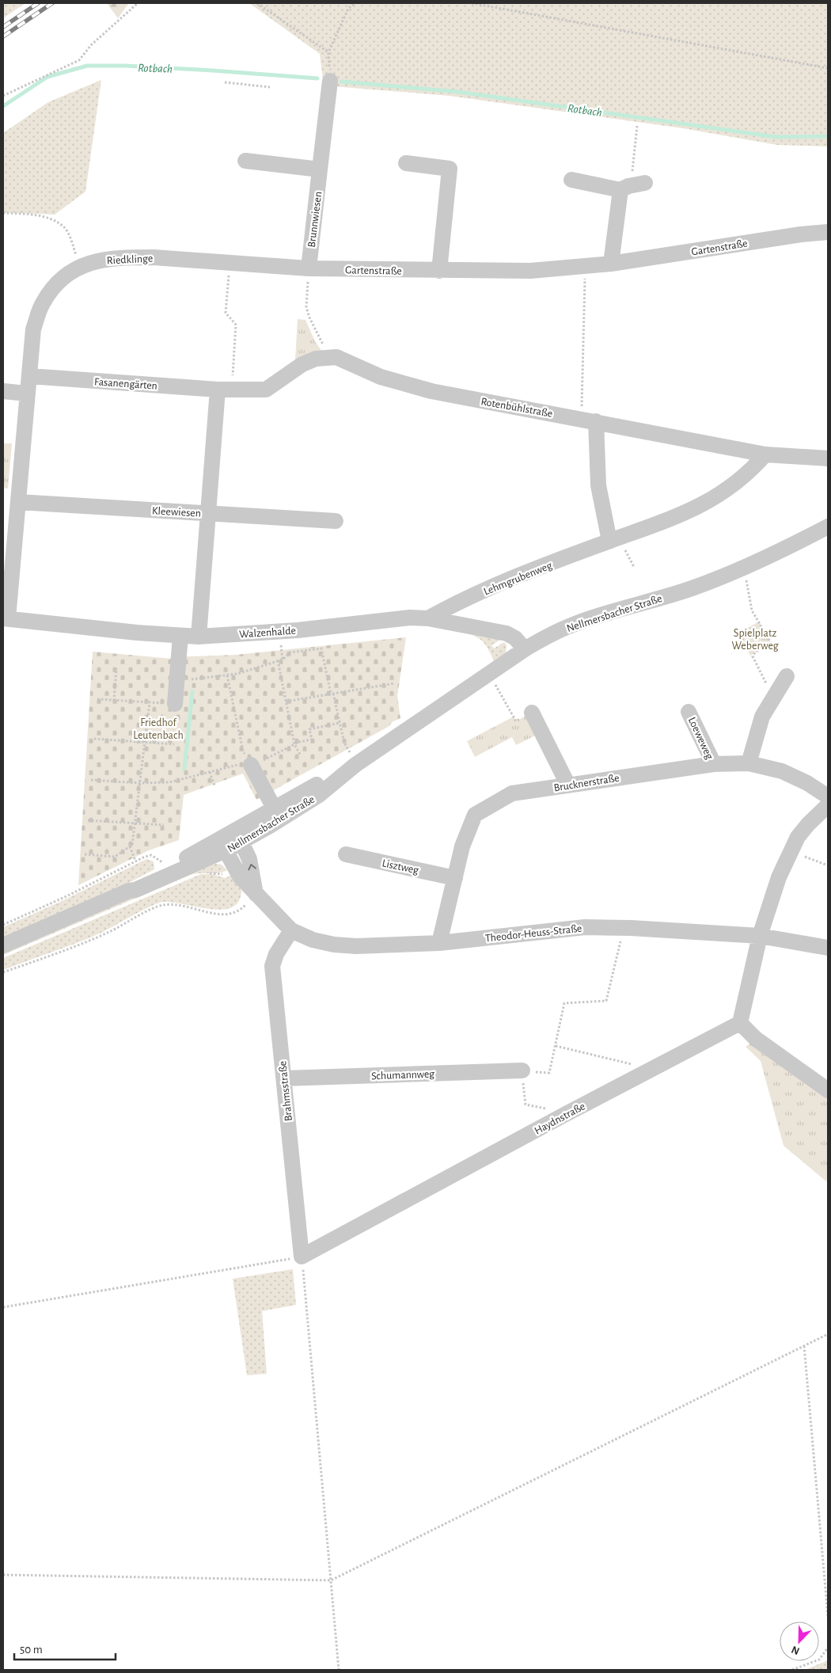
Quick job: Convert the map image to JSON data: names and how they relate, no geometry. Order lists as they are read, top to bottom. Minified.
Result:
{"streets":{"street":["Brunnwiesen","Gartenstraße","Riedklinge","Fasanengärten","Rotenbühlstraße","Kleewiesen","Lehmgrubenweg","Nellmersbacher Straße","Walzenhalde","Loeweweg","Brucknerstraße","Lisztweg","Theodor-Heuss-Straße","Schumannweg","Brahmsstraße","Haydnstraße"]},"crossings":[["Brunnwiesen","Gartenstraße"],["Brunnwiesen","Riedklinge"],["Gartenstraße","Riedklinge"],["Riedklinge","Fasanengärten"],["Fasanengärten","Rotenbühlstraße"],["Rotenbühlstraße","Lehmgrubenweg"],["Lehmgrubenweg","Walzenhalde"],["Nellmersbacher Straße","Walzenhalde"],["Nellmersbacher Straße","Theodor-Heuss-Straße"],["Loeweweg","Brucknerstraße"],["Brucknerstraße","Lisztweg"],["Brucknerstraße","Theodor-Heuss-Straße"],["Theodor-Heuss-Straße","Brahmsstraße"],["Schumannweg","Brahmsstraße"],["Brahmsstraße","Haydnstraße"]],"water":["Rotbach"],"parks":["Spielplatz Weberweg","Friedhof Leutenbach"],"scale_bar":"50 m","north":"bottom left"}
